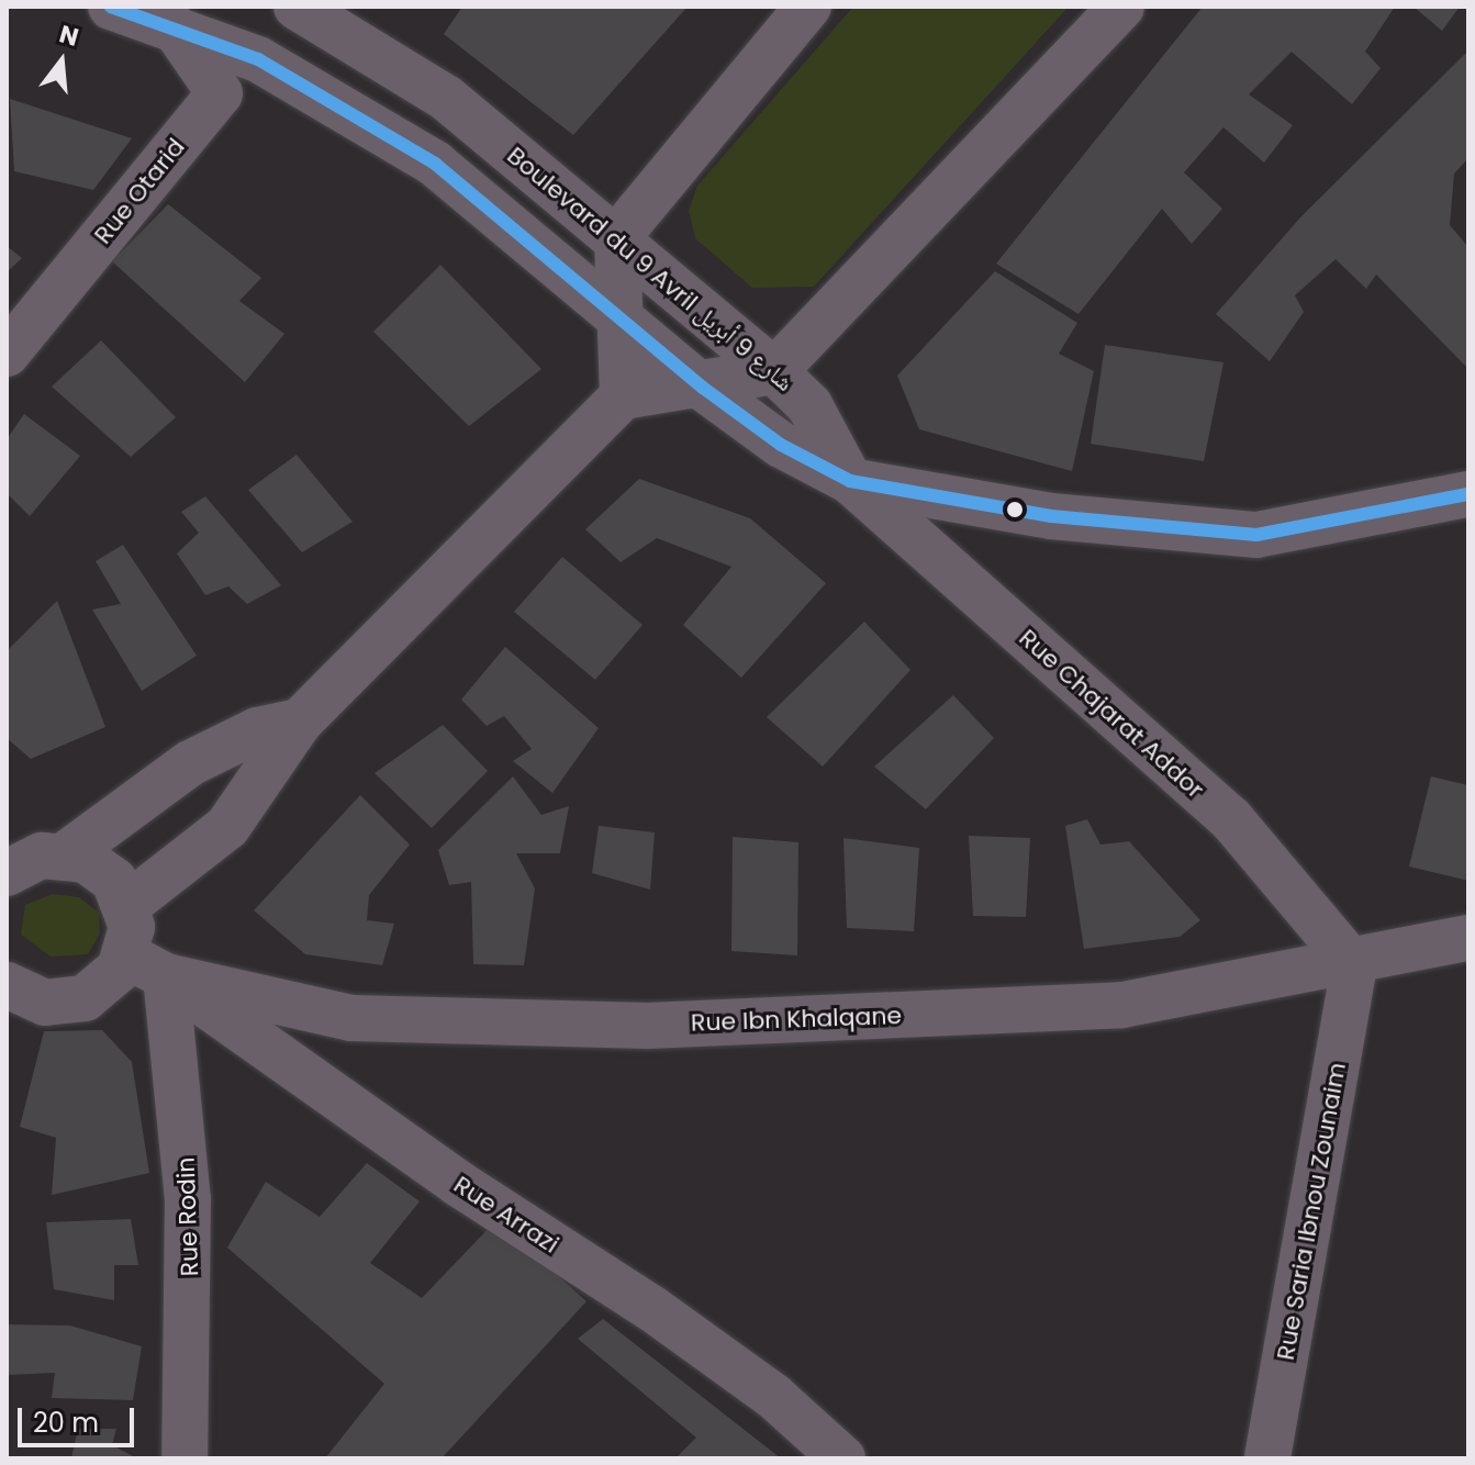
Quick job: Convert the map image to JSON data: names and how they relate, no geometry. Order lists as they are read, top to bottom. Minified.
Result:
{"streets":{"street":["Rue Otarid","Boulevard du 9 Avril شارع 9 أبريل","Rue Chajarat Addor","Rue Ibn Khalqane","Rue Saria Ibnou Zounaim","Rue Arrazi","Rue Rodin"]},"crossings":[["Boulevard du 9 Avril شارع 9 أبريل","Rue Chajarat Addor"],["Rue Chajarat Addor","Rue Ibn Khalqane"],["Rue Chajarat Addor","Rue Saria Ibnou Zounaim"],["Rue Ibn Khalqane","Rue Saria Ibnou Zounaim"],["Rue Ibn Khalqane","Rue Arrazi"],["Rue Ibn Khalqane","Rue Rodin"],["Rue Arrazi","Rue Rodin"]],"scale_bar":"20 m","north":"top"}
